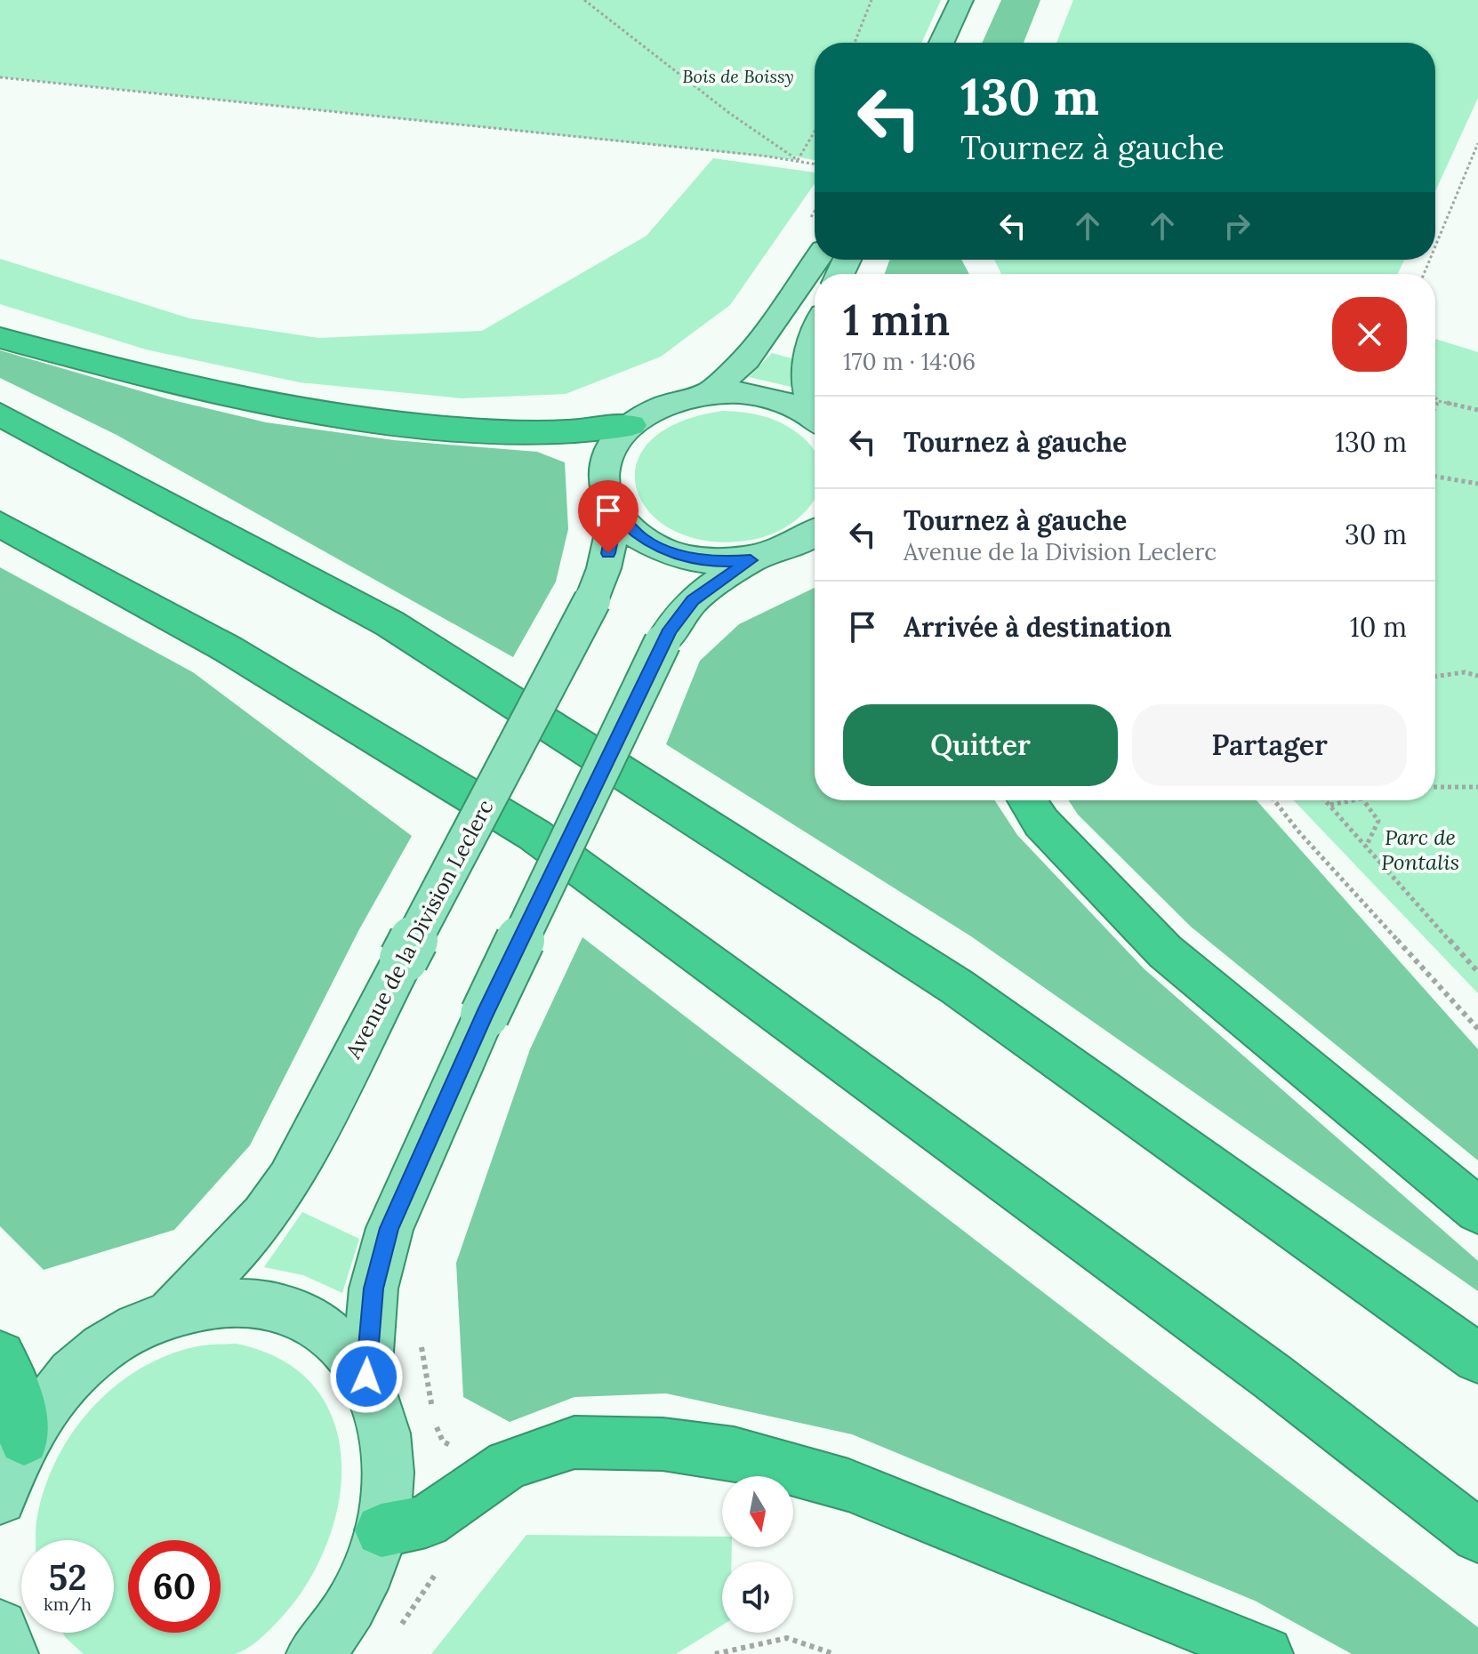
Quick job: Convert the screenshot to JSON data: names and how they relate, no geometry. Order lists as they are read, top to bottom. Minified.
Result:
{"streets":{"main road":["Avenue de la Division Leclerc"]},"parks":["Bois de Boissy","Parc de Pontalis"],"north":"bottom","page":{"turn":["130 m","Tournez à gauche"],"heading":["1 min","170 m · 14:06"],"list":[{"name":"Tournez à gauche","value":"130 m"},{"name":"Tournez à gauche","note":"Avenue de la Division Leclerc","value":"30 m"},{"name":"Arrivée à destination","value":"10 m"}],"buttons":["Quitter","Partager"],"speed":"52 km/h","limit":"60"}}
